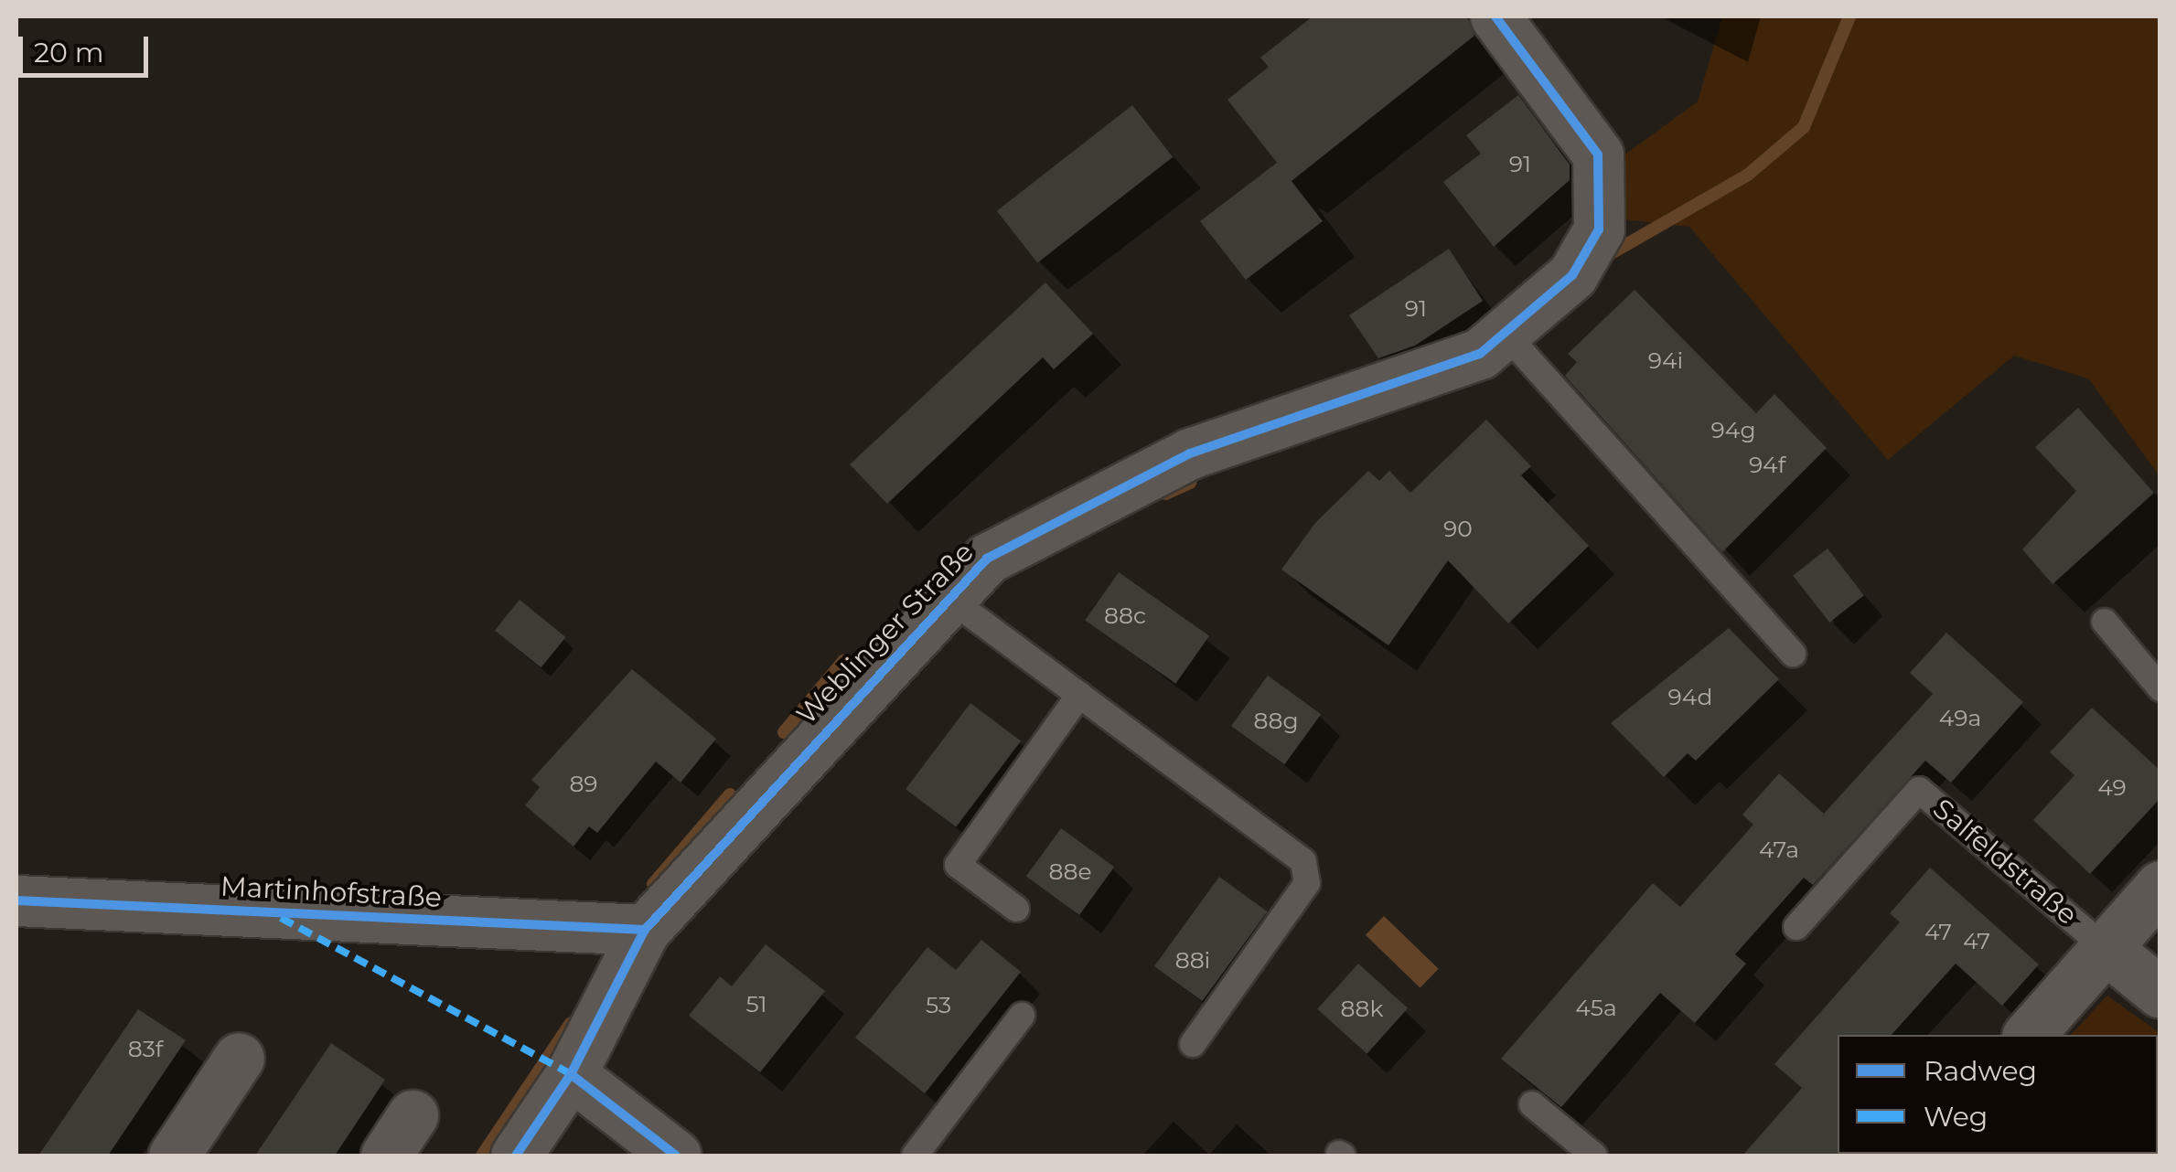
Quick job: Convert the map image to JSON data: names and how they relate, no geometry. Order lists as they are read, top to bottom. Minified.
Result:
{"streets":{"street":["Weblinger Straße","Martinhofstraße"],"lane":["Salfeldstraße"]},"crossings":[["Weblinger Straße","Martinhofstraße"]],"house_numbers":["91","91","94i","94g","94f","90","88c","94d","49a","88g","89","49","47a","88e","47","47","88i","51","53","45a","88k","83f"],"legend":["Radweg","Weg"],"scale_bar":"20 m"}
